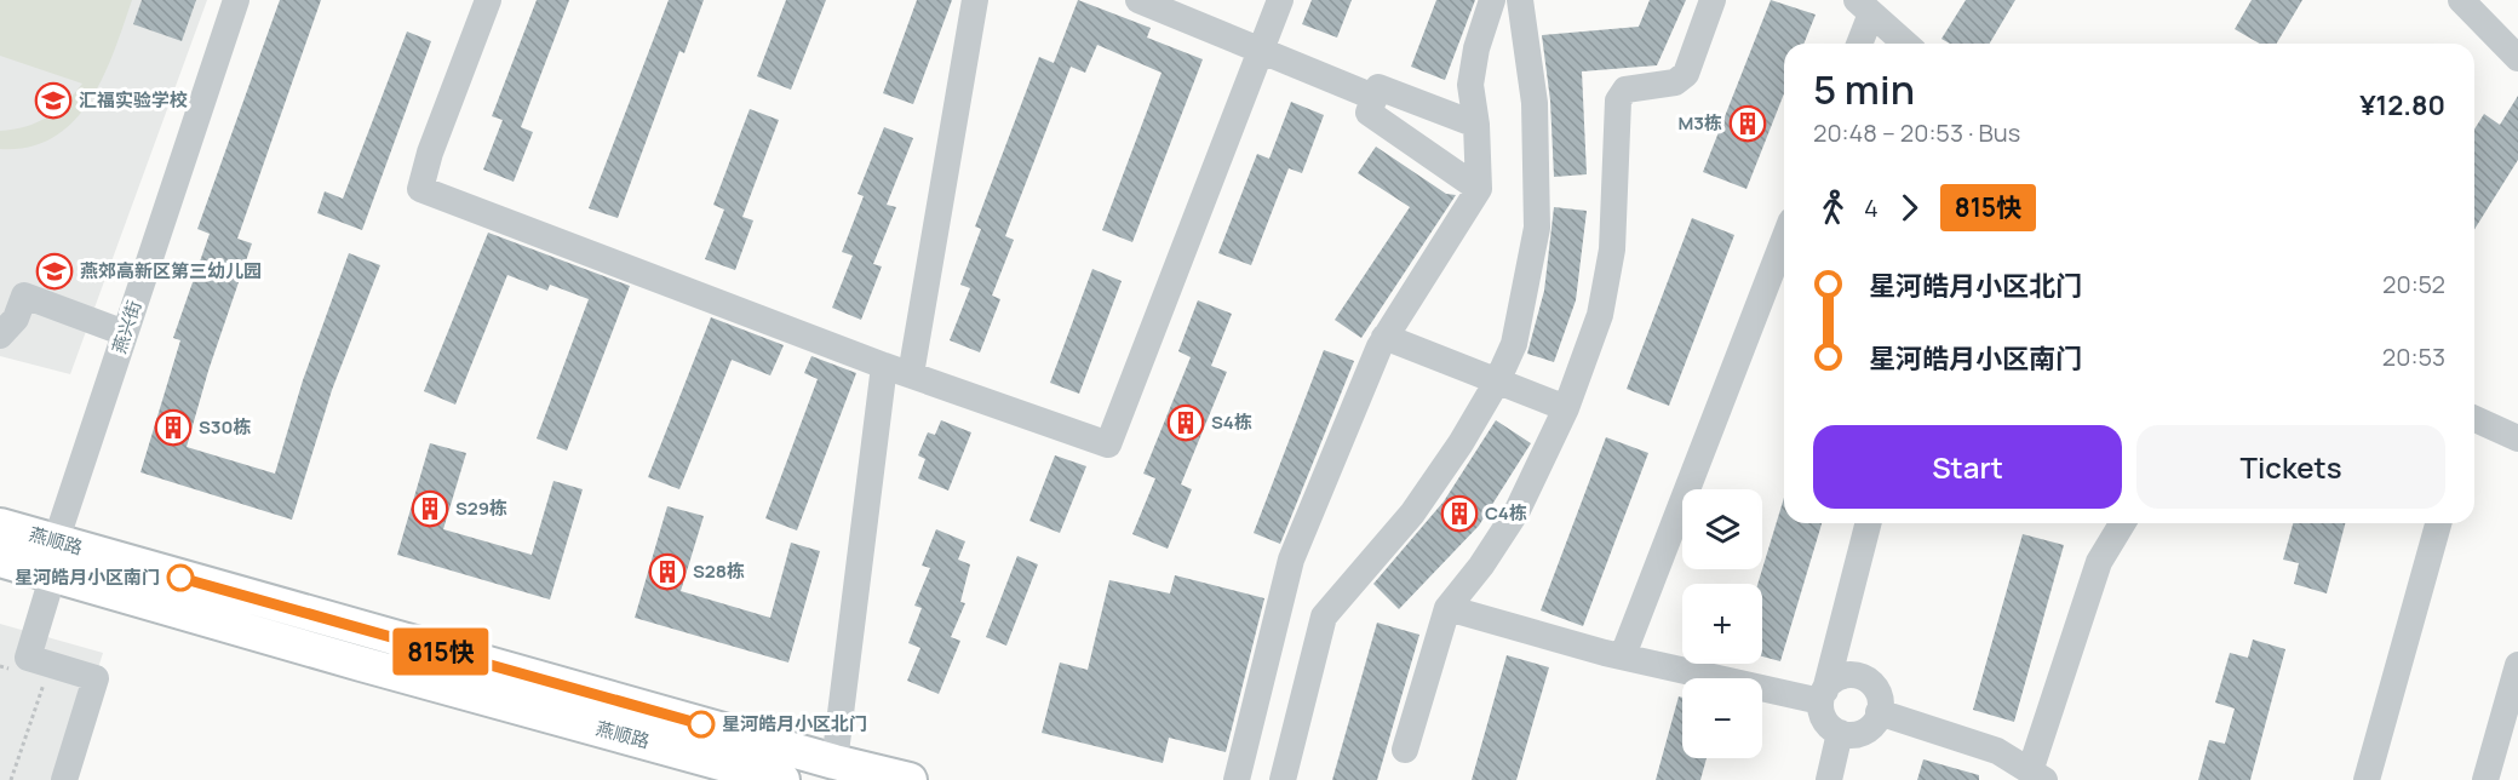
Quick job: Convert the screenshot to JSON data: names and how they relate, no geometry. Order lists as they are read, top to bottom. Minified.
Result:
{"streets":{"main road":["燕顺路"],"street":["燕兴街"]},"crossings":[["燕兴街","燕顺路"]],"places":{"school or university":["汇福实验学校","燕郊高新区第三幼儿园"],"building":["M3栋","S4栋","S30栋","S29栋","C4栋","S28栋"],"other":["星河皓月小区南门","星河皓月小区北门"]},"lines":["bus line 815快"],"page":{"on_map":"815快","heading":["5 min","20:48 – 20:53 · Bus","¥12.80"],"legs":["4","815快"],"list":[{"name":"星河皓月小区北门","value":"20:52"},{"name":"星河皓月小区南门","value":"20:53"}],"buttons":["Start","Tickets"],"map_buttons":["+","−"]}}
